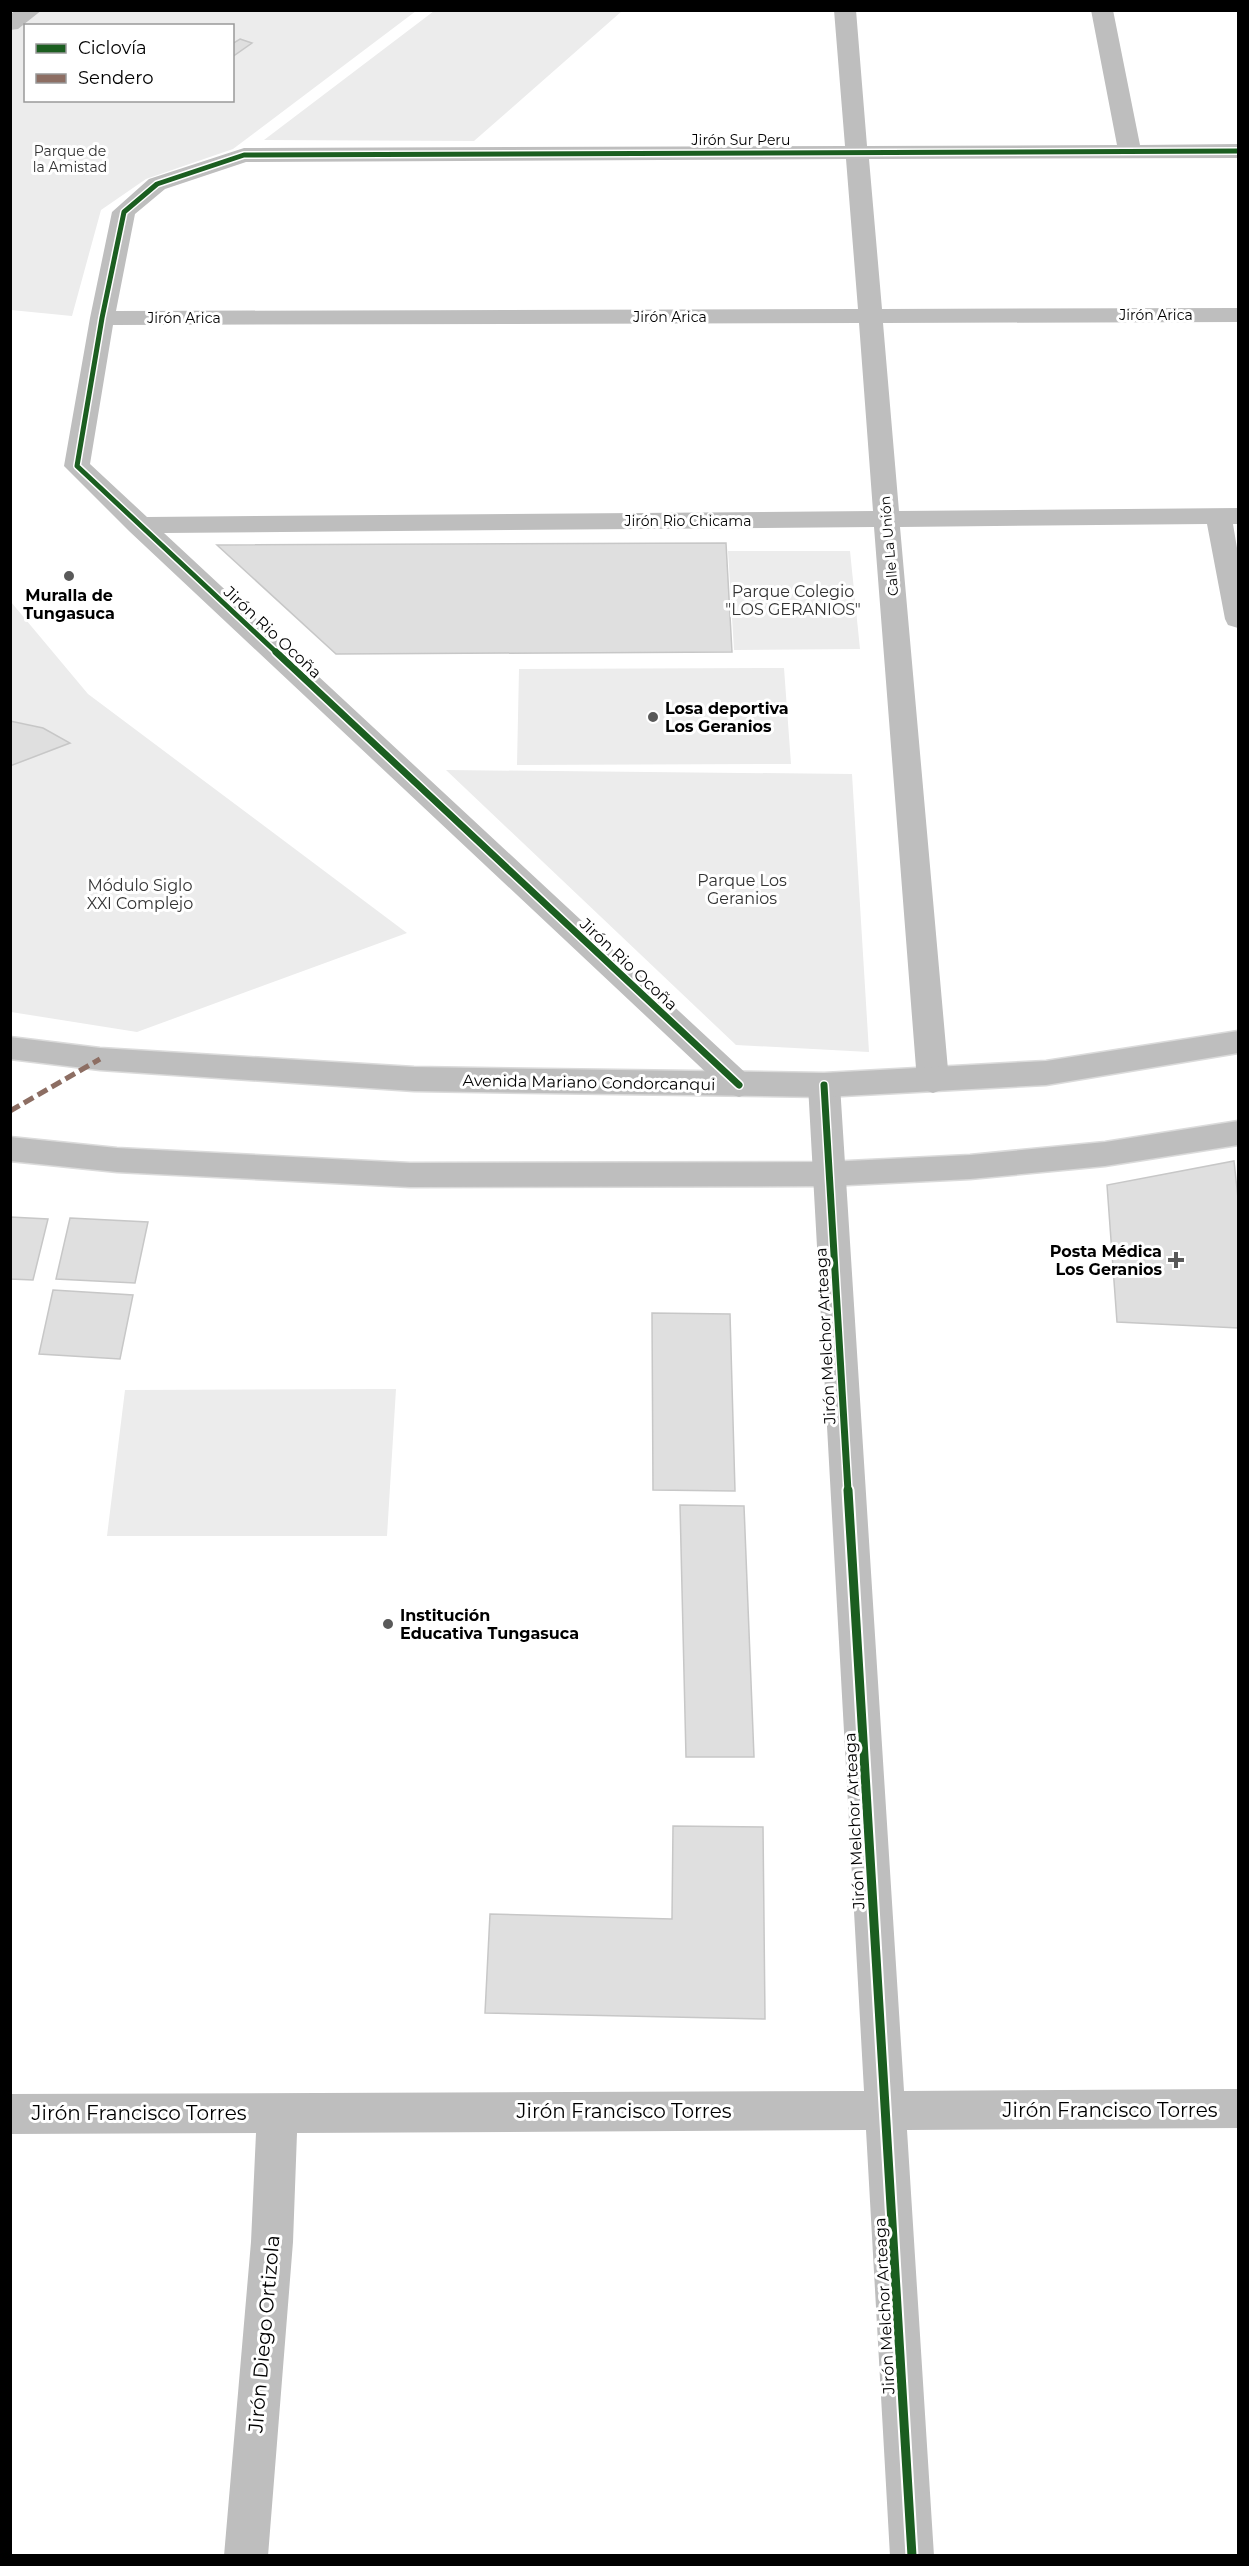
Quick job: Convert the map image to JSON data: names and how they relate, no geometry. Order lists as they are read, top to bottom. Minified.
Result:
{"streets":{"street":["Jirón Sur Peru","Jirón Arica","Jirón Rio Chicama","Calle La Unión","Jirón Rio Ocoña","Avenida Mariano Condorcanqui","Jirón Melchor Arteaga","Jirón Francisco Torres","Jirón Diego Ortizola"]},"crossings":[["Jirón Sur Peru","Calle La Unión"],["Jirón Sur Peru","Jirón Rio Ocoña"],["Jirón Arica","Calle La Unión"],["Jirón Arica","Jirón Rio Ocoña"],["Jirón Rio Chicama","Calle La Unión"],["Jirón Rio Chicama","Jirón Rio Ocoña"],["Calle La Unión","Avenida Mariano Condorcanqui"],["Jirón Rio Ocoña","Avenida Mariano Condorcanqui"],["Avenida Mariano Condorcanqui","Jirón Melchor Arteaga"],["Jirón Melchor Arteaga","Jirón Francisco Torres"],["Jirón Francisco Torres","Jirón Diego Ortizola"]],"parks":["Parque de la Amistad","Parque Colegio \"LOS GERANIOS\"","Parque Los Geranios","Módulo Siglo XXI Complejo"],"places":{"other":["Muralla de Tungasuca","Losa deportiva Los Geranios","Institución Educativa Tungasuca"],"health":["Posta Médica Los Geranios"]},"legend":["Ciclovía","Sendero"]}
